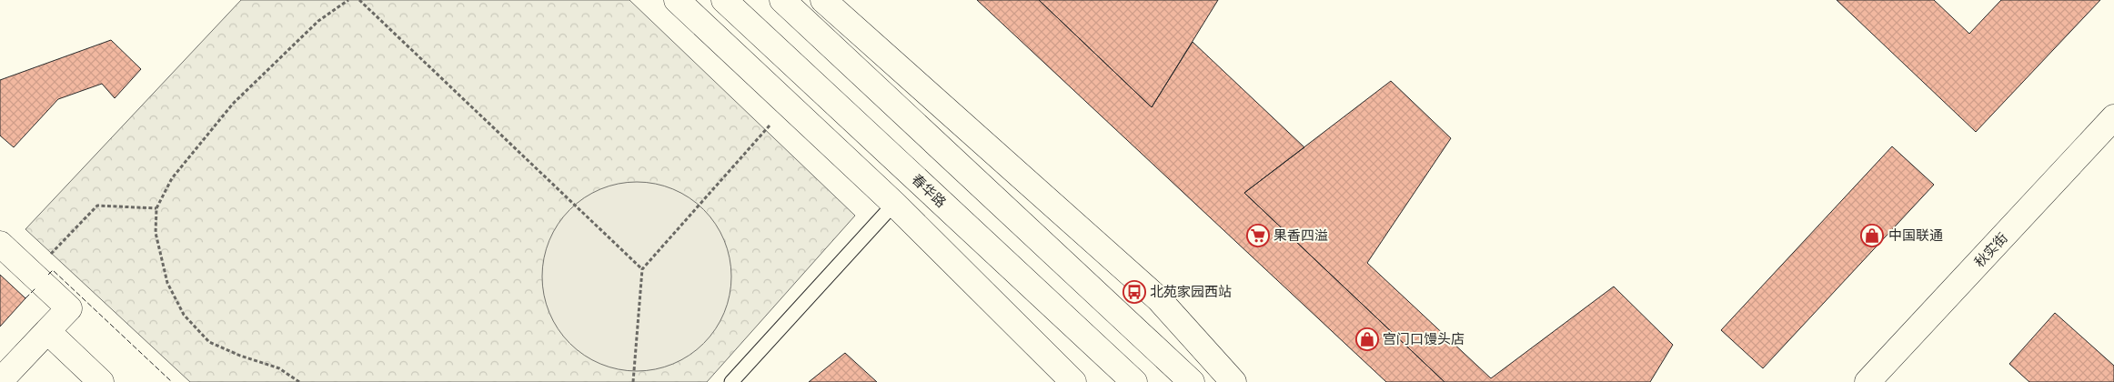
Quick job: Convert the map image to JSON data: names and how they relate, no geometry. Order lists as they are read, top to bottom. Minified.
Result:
{"streets":{"street":["春华路","秋实街"]},"places":{"supermarket":["果香四溢"],"shop":["中国联通","宫门口馒头店"],"bus stop":["北苑家园西站"]}}
